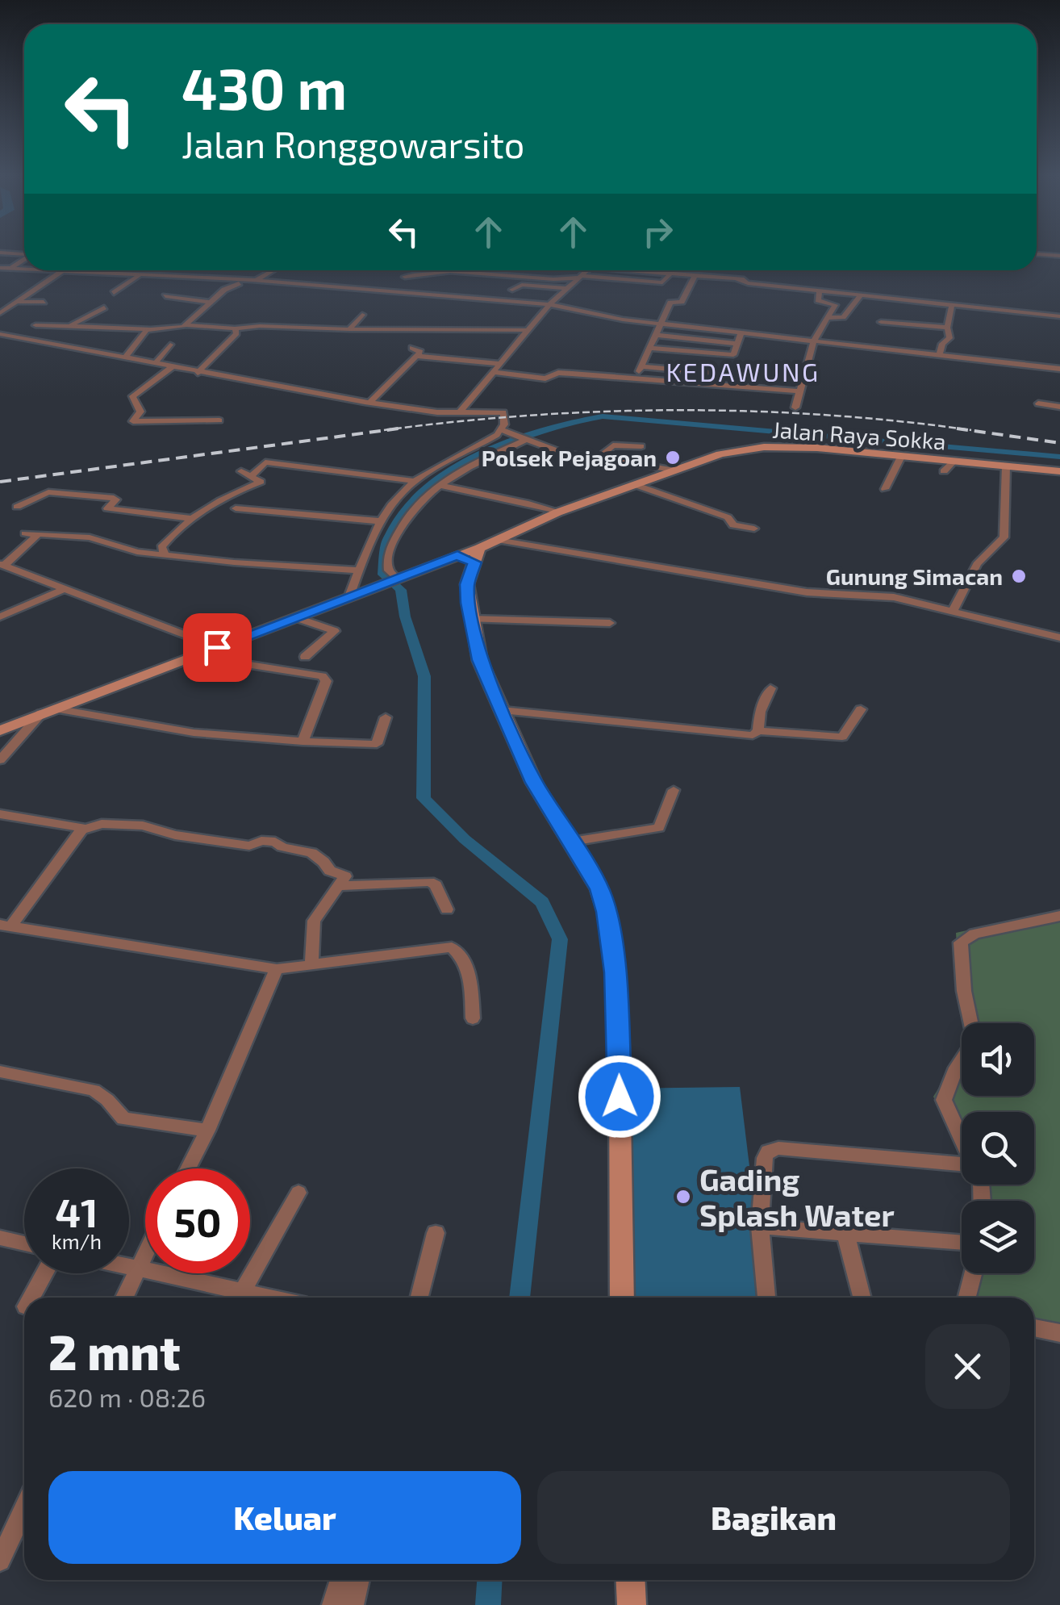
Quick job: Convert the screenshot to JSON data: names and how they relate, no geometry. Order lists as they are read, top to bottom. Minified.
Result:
{"streets":{"main road":["Jalan Raya Sokka"]},"districts":["KEDAWUNG"],"places":["Polsek Pejagoan","Gunung Simacan","Gading Splash Water"],"page":{"turn":["430 m","Jalan Ronggowarsito"],"speed":"41 km/h","limit":"50","heading":["2 mnt","620 m · 08:26"],"buttons":["Keluar","Bagikan"]}}
